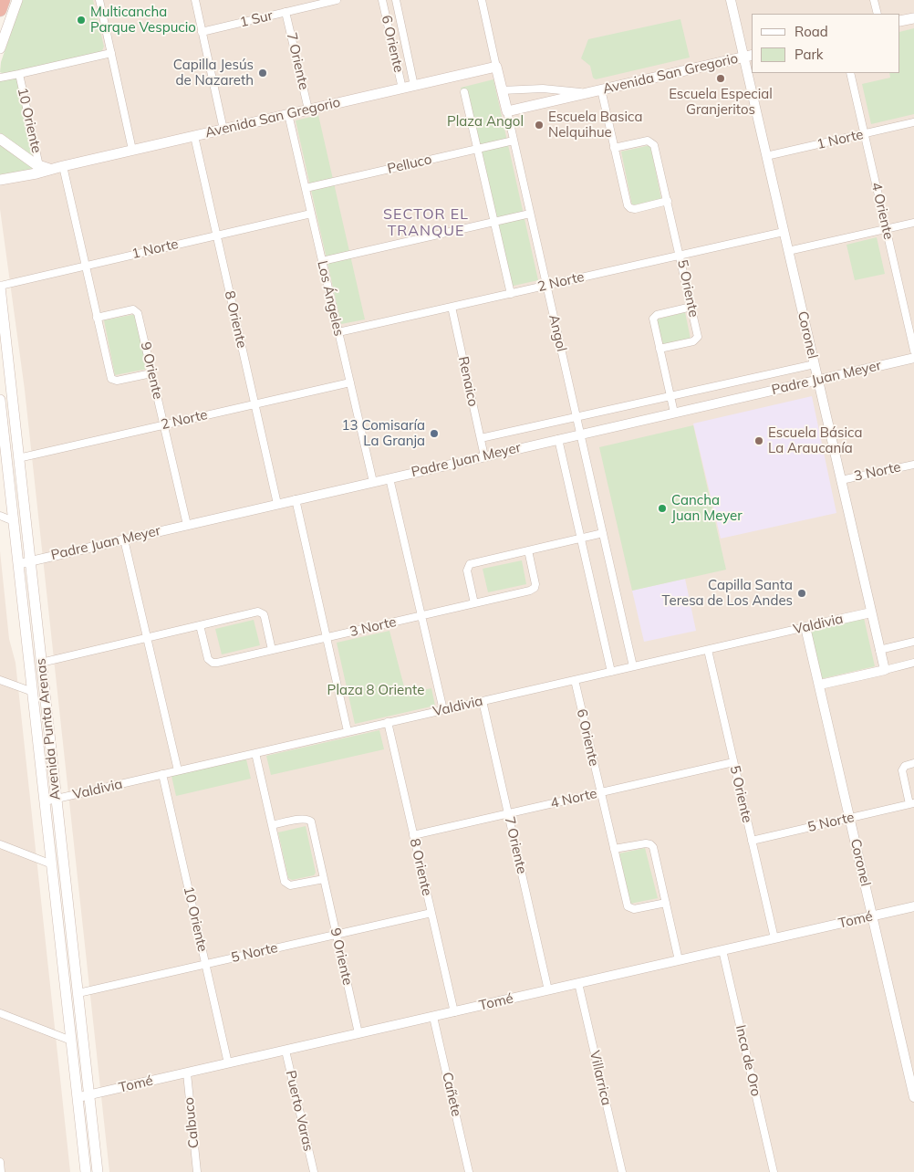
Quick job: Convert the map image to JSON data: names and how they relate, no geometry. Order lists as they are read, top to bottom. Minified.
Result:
{"streets":{"main road":["Avenida San Gregorio","Angol","Avenida Punta Arenas"],"street":["1 Sur","6 Oriente","7 Oriente","10 Oriente","1 Norte","Pelluco","4 Oriente","2 Norte","5 Oriente","Los Ángeles","8 Oriente","Coronel","9 Oriente","Padre Juan Meyer","Renaico","3 Norte","Valdivia","4 Norte","5 Norte","Tomé","Inca de Oro","Villarrica","Cañete","Puerto Varas","Calbuco"]},"crossings":[["1 Sur","7 Oriente"],["6 Oriente","Avenida San Gregorio"],["6 Oriente","Valdivia"],["6 Oriente","4 Norte"],["7 Oriente","Avenida San Gregorio"],["7 Oriente","Valdivia"],["7 Oriente","4 Norte"],["7 Oriente","Tomé"],["Avenida San Gregorio","10 Oriente"],["Avenida San Gregorio","Los Ángeles"],["Avenida San Gregorio","8 Oriente"],["Avenida San Gregorio","Angol"],["Avenida San Gregorio","Coronel"],["10 Oriente","Valdivia"],["10 Oriente","5 Norte"],["10 Oriente","Tomé"],["1 Norte","4 Oriente"],["1 Norte","Los Ángeles"],["1 Norte","8 Oriente"],["1 Norte","Coronel"],["1 Norte","Avenida Punta Arenas"],["Pelluco","Los Ángeles"],["Pelluco","Angol"],["2 Norte","5 Oriente"],["2 Norte","Los Ángeles"],["2 Norte","8 Oriente"],["2 Norte","Angol"],["2 Norte","Coronel"],["2 Norte","9 Oriente"],["2 Norte","Renaico"],["2 Norte","Avenida Punta Arenas"],["5 Oriente","Valdivia"],["5 Oriente","4 Norte"],["5 Oriente","5 Norte"],["5 Oriente","Tomé"],["Los Ángeles","Padre Juan Meyer"],["8 Oriente","Padre Juan Meyer"],["8 Oriente","Valdivia"],["8 Oriente","4 Norte"],["8 Oriente","5 Norte"],["8 Oriente","Tomé"],["Angol","Padre Juan Meyer"],["Angol","Valdivia"],["Coronel","Padre Juan Meyer"],["Coronel","3 Norte"],["Coronel","Valdivia"],["Coronel","5 Norte"],["Coronel","Tomé"],["9 Oriente","Padre Juan Meyer"],["9 Oriente","5 Norte"],["9 Oriente","Tomé"],["Padre Juan Meyer","Renaico"],["Padre Juan Meyer","Avenida Punta Arenas"],["Valdivia","Avenida Punta Arenas"],["Avenida Punta Arenas","5 Norte"],["Avenida Punta Arenas","Tomé"],["Tomé","Inca de Oro"],["Tomé","Villarrica"],["Tomé","Cañete"],["Tomé","Puerto Varas"],["Tomé","Calbuco"]],"districts":["SECTOR EL TRANQUE"],"parks":["Plaza Angol","Plaza 8 Oriente"],"places":["Multicancha Parque Vespucio","Capilla Jesús de Nazareth","Escuela Especial Granjeritos","Escuela Basica Nelquihue","13 Comisaría La Granja","Escuela Básica La Araucanía","Cancha Juan Meyer","Capilla Santa Teresa de Los Andes"],"legend":["Road","Park"]}
